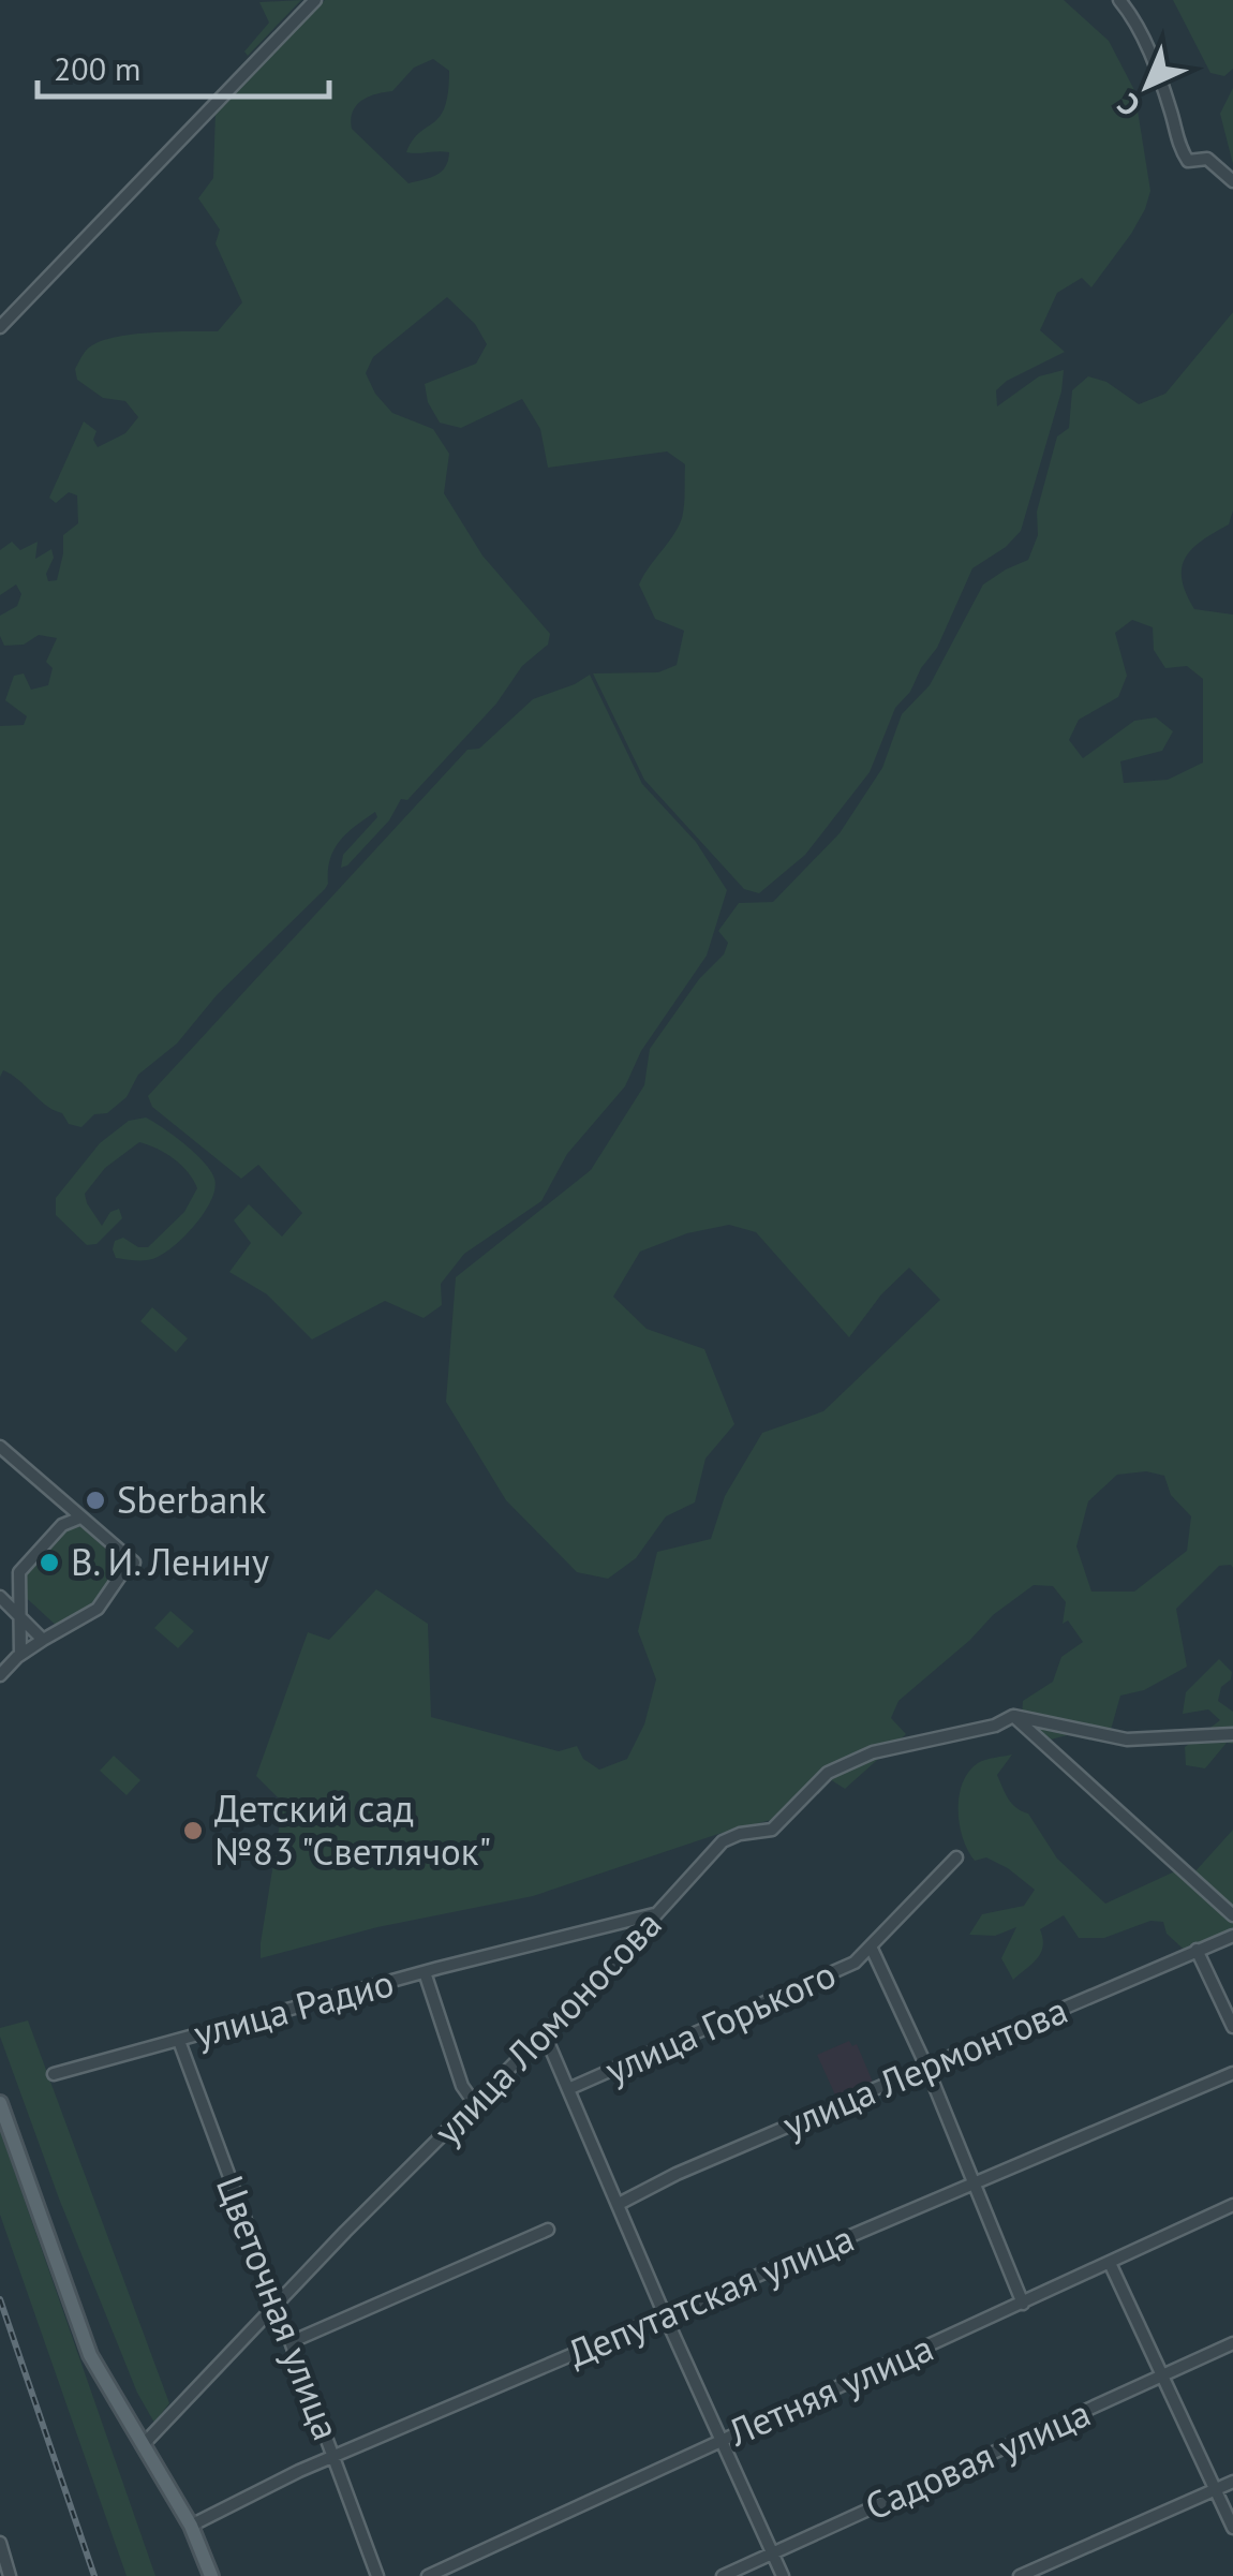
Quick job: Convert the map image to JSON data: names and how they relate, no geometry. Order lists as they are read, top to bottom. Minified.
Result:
{"streets":{"street":["улица Радио","улица Горького","улица Ломоносова","улица Лермонтова","Депутатская улица","Цветочная улица","Летняя улица","Садовая улица"]},"crossings":[["улица Радио","улица Ломоносова"],["улица Радио","Цветочная улица"],["улица Ломоносова","Цветочная улица"],["Депутатская улица","Цветочная улица"]],"places":["Sberbank","В. И. Ленину","Детский сад №83 \"Светлячок\""],"scale_bar":"200 m","north":"bottom left"}
